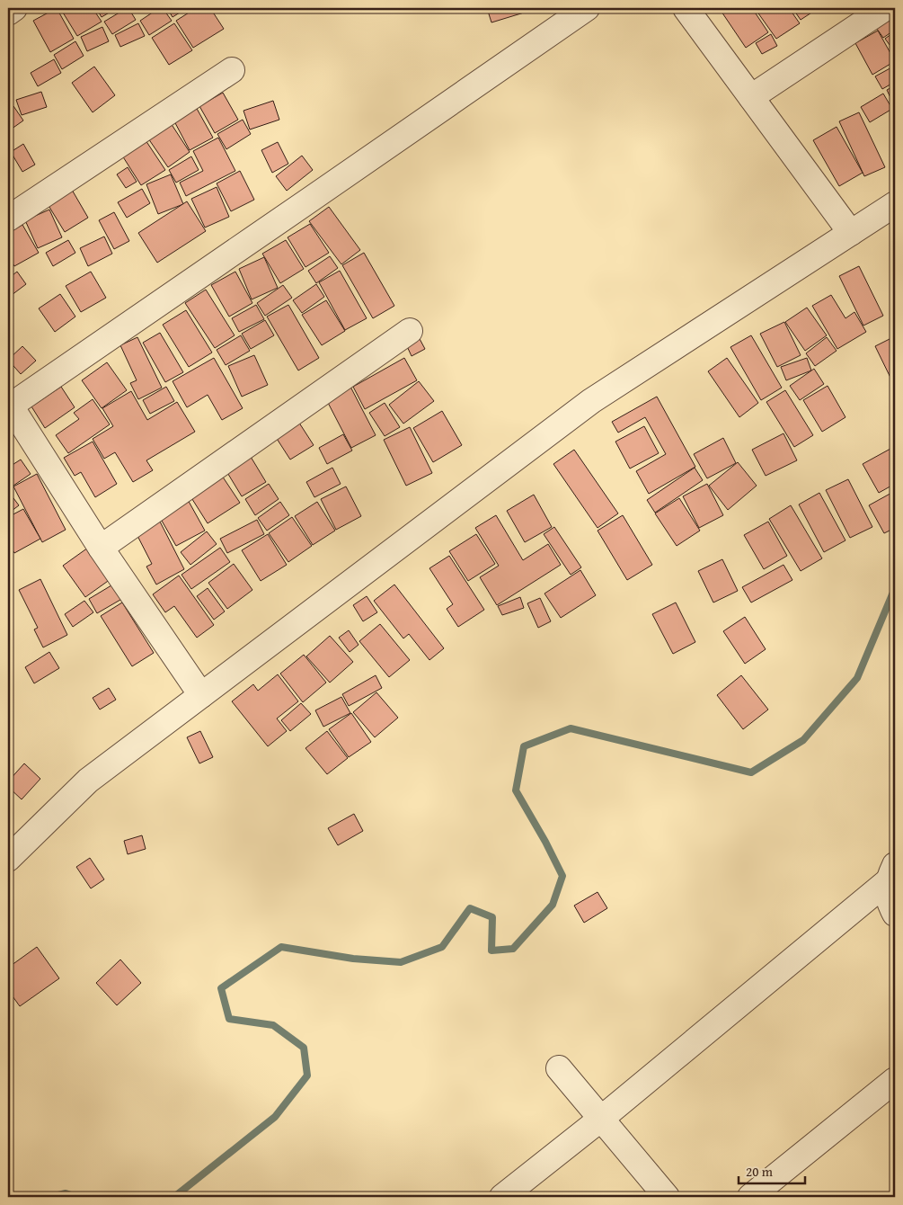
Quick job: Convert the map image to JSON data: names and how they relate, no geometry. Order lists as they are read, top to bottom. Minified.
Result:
{"scale_bar":"20 m"}
